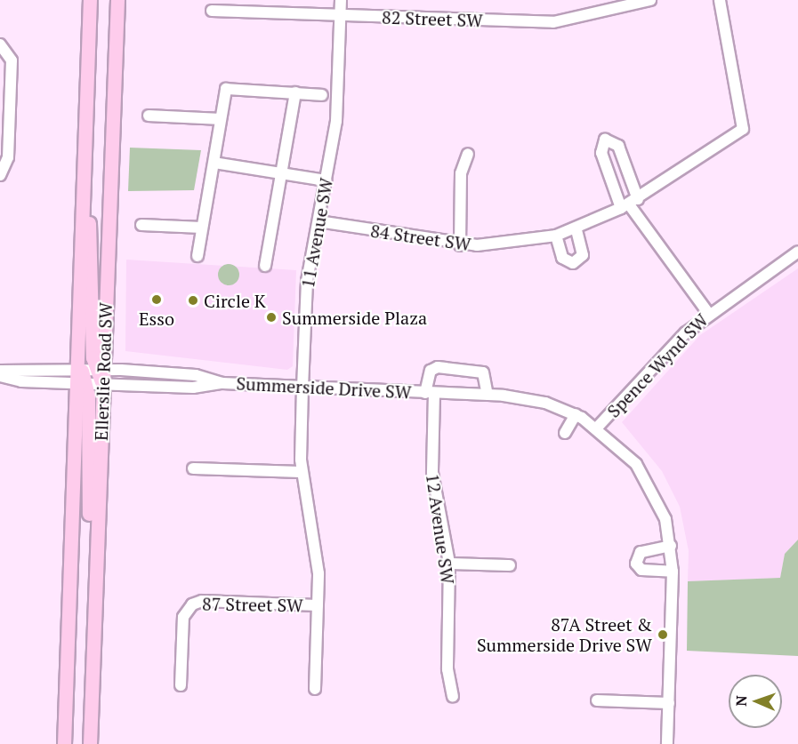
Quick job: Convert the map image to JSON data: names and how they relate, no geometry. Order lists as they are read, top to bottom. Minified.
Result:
{"streets":{"main road":["Ellerslie Road SW"],"street":["82 Street SW","11 Avenue SW","84 Street SW","Spence Wynd SW","Summerside Drive SW","12 Avenue SW","87 Street SW"]},"crossings":[["82 Street SW","11 Avenue SW"],["11 Avenue SW","84 Street SW"],["11 Avenue SW","Summerside Drive SW"],["11 Avenue SW","87 Street SW"],["Spence Wynd SW","Summerside Drive SW"],["Ellerslie Road SW","Summerside Drive SW"],["Summerside Drive SW","12 Avenue SW"]],"places":["Esso","Circle K","Summerside Plaza","87A Street & Summerside Drive SW"],"north":"left"}
